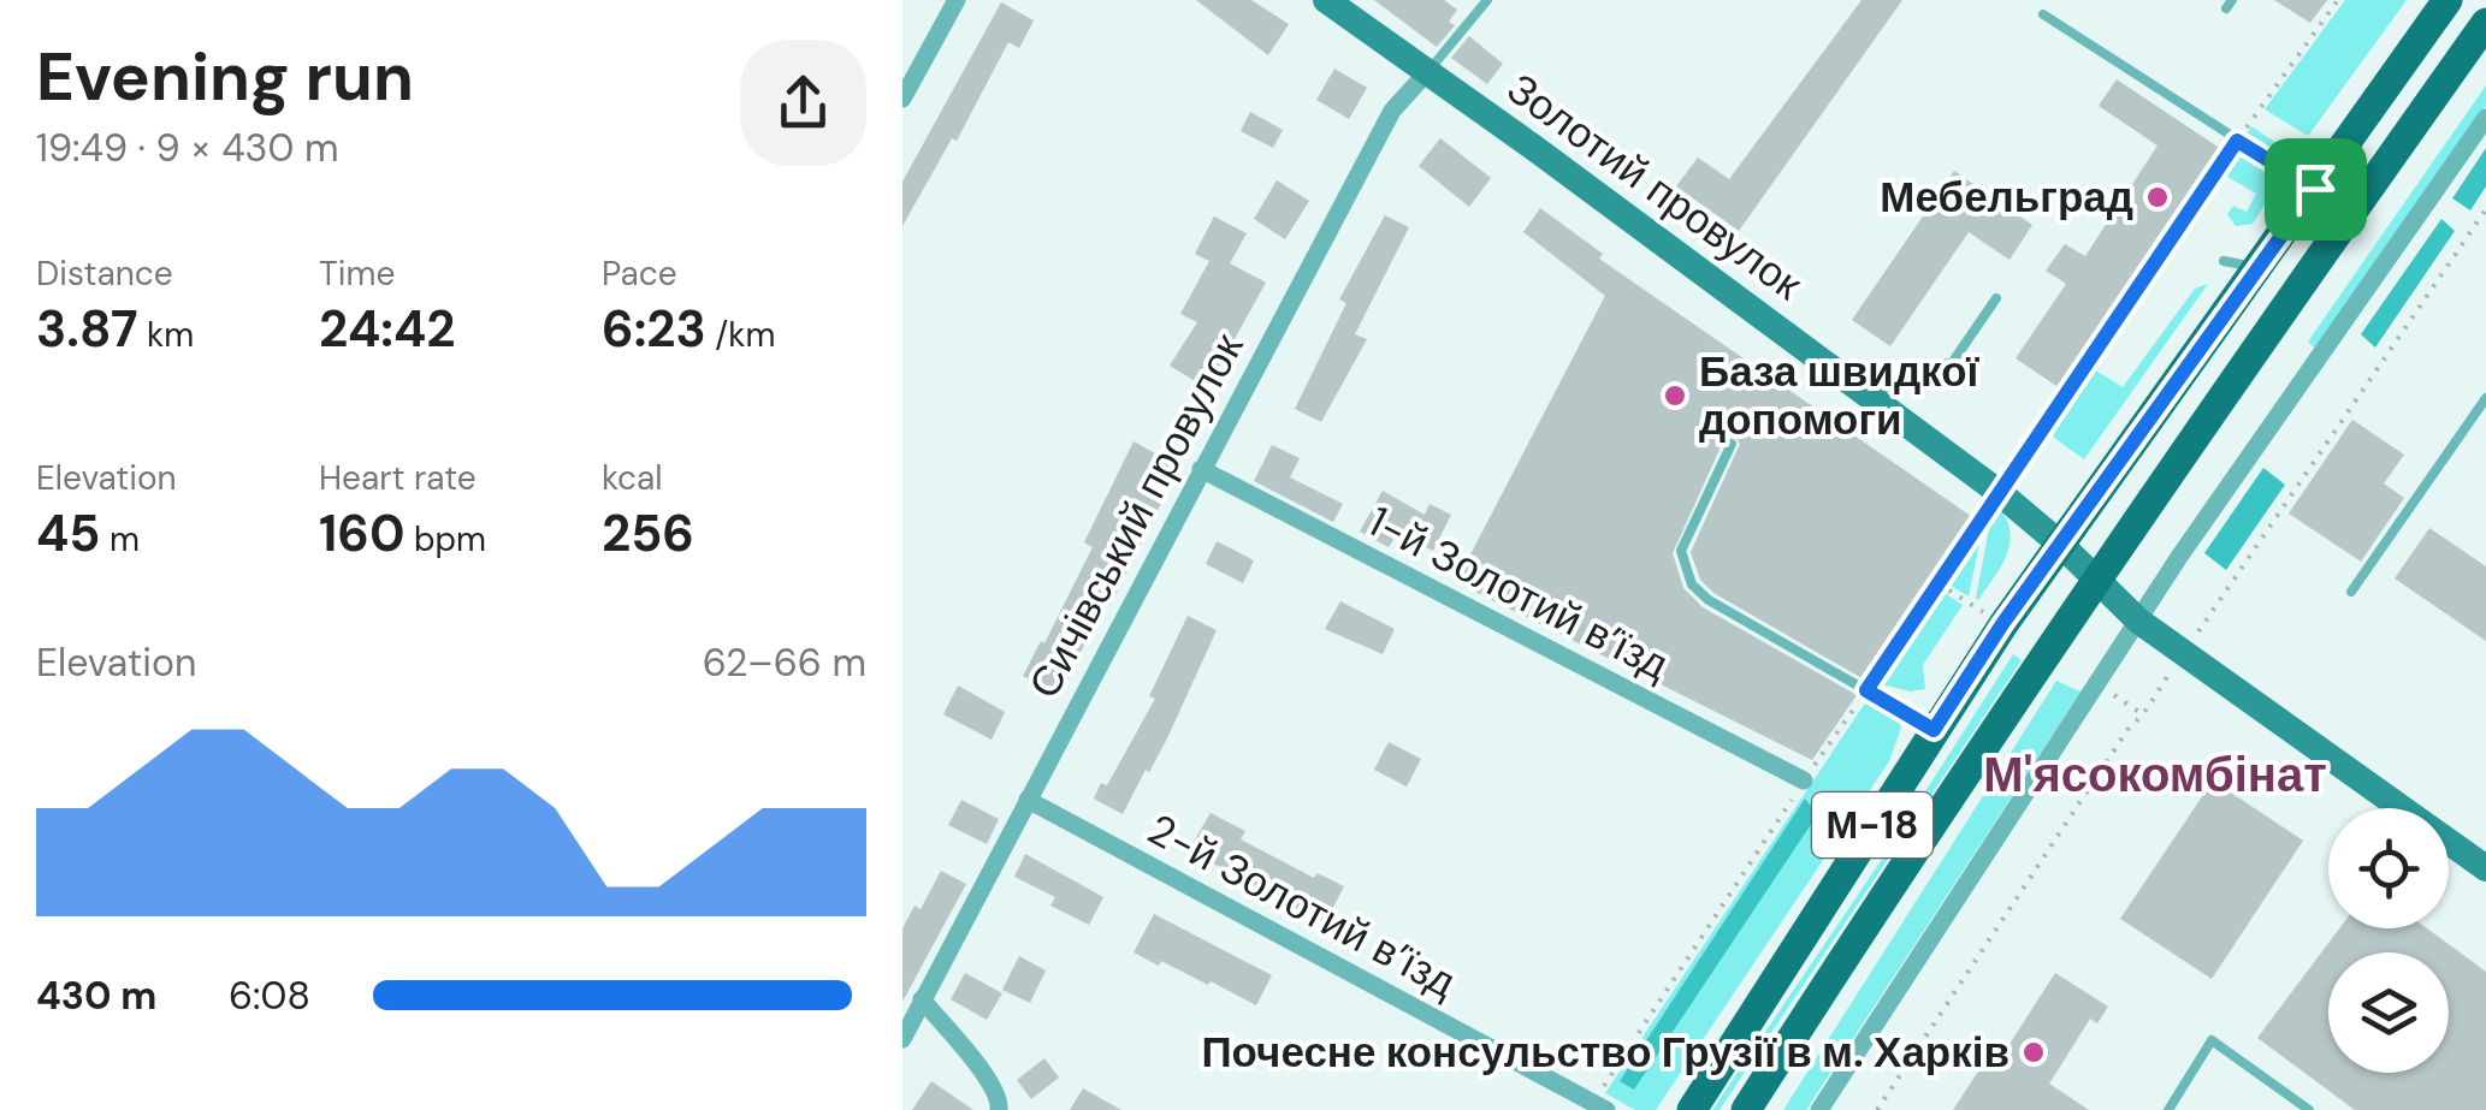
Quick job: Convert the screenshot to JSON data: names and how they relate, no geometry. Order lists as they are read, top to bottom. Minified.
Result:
{"streets":{"main road":["Золотий провулок","М-18"],"street":["Сичівський провулок","1-й Золотий в’їзд","2-й Золотий в’їзд"]},"crossings":[["Золотий провулок","Сичівський провулок"],["Золотий провулок","М-18"],["Сичівський провулок","1-й Золотий в’їзд"],["Сичівський провулок","2-й Золотий в’їзд"]],"districts":["М'ясокомбінат"],"places":["Мебельград","База швидкої допомоги","Почесне консульство Грузії в м. Харків"],"page":{"heading":["Evening run","19:49 · 9 × 430 m"],"stats":[["Distance","3.87 km"],["Time","24:42"],["Pace","6:23 /km"],["Elevation","45 m"],["Heart rate","160 bpm"],["kcal","256"]],"chart":["Elevation","62–66 m"],"list":[{"name":"430 m","note":"6:08"}]}}
